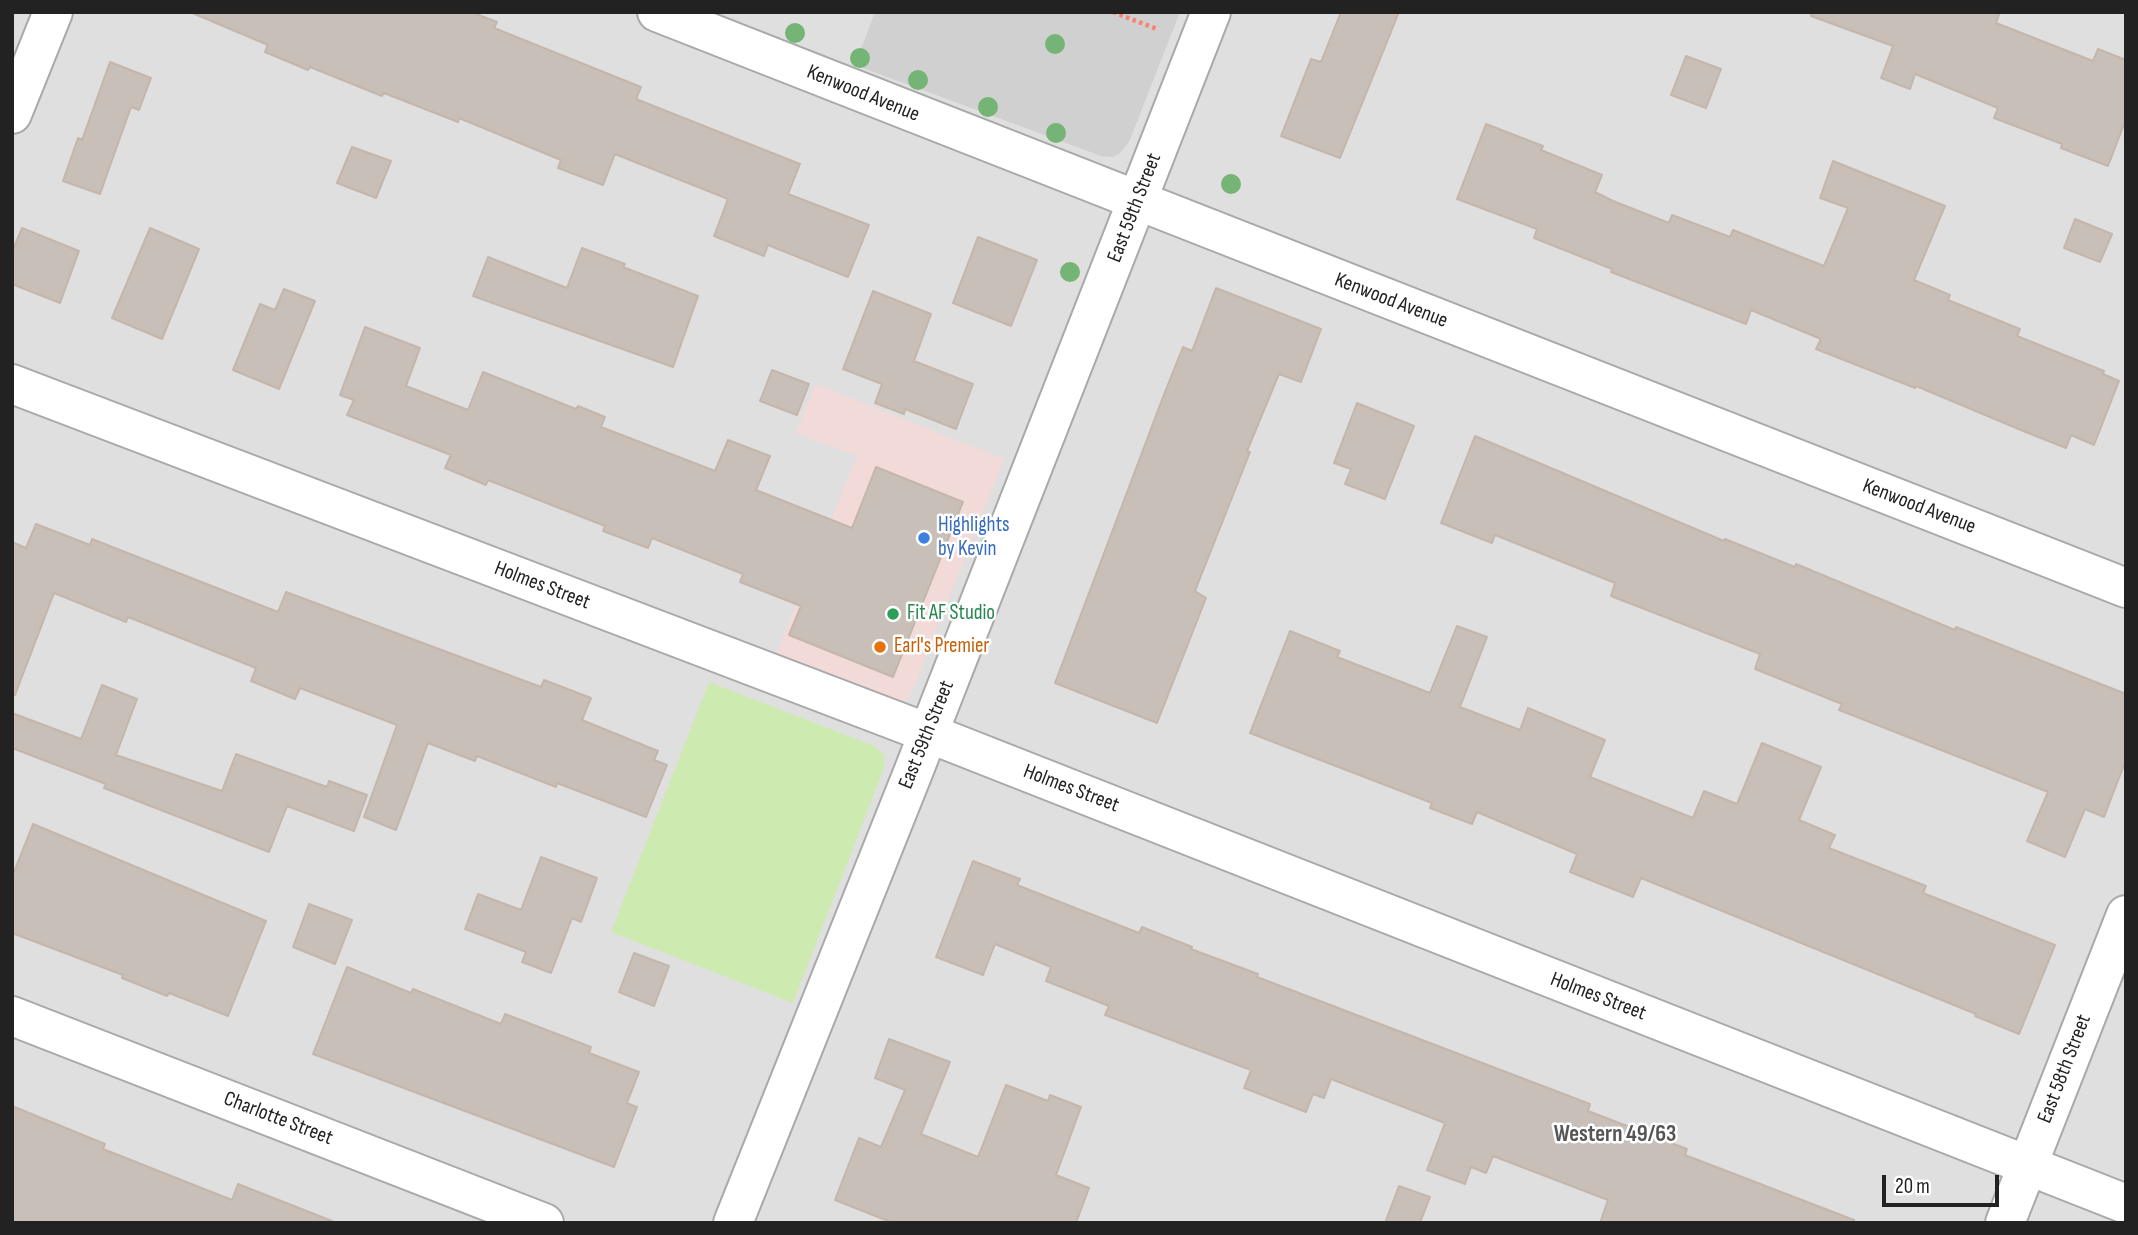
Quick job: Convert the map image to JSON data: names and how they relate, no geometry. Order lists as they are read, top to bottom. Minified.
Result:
{"streets":{"street":["Kenwood Avenue","East 59th Street","Holmes Street","East 58th Street","Charlotte Street"]},"crossings":[["Kenwood Avenue","East 59th Street"],["East 59th Street","Holmes Street"],["Holmes Street","East 58th Street"]],"districts":["Western 49/63"],"places":["Highlights by Kevin","Fit AF Studio","Earl's Premier"],"scale_bar":"20 m"}
